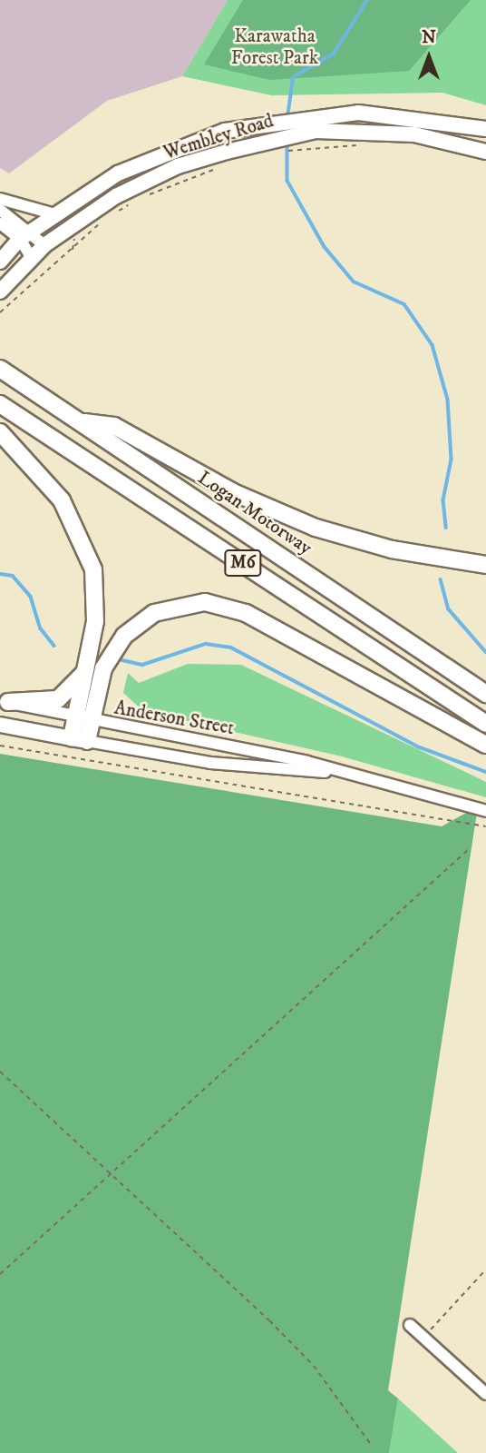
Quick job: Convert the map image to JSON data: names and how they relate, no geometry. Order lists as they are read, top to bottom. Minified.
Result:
{"streets":{"highway":["Logan Motorway","M6"],"main road":["Wembley Road","Anderson Street"]},"parks":["Karawatha Forest Park"],"north":"top"}
